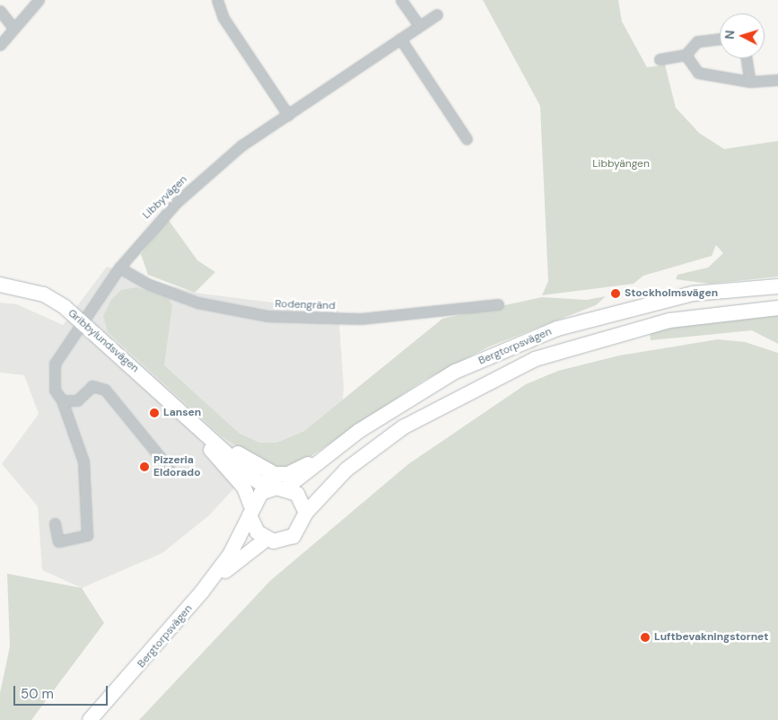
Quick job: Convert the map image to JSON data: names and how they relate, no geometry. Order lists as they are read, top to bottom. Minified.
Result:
{"streets":{"main road":["Gribbylundsvägen","Bergtorpsvägen"],"street":["Libbyvägen","Rodengränd"]},"crossings":[["Libbyvägen","Rodengränd"],["Libbyvägen","Gribbylundsvägen"],["Gribbylundsvägen","Bergtorpsvägen"]],"parks":["Libbyängen"],"places":["Stockholmsvägen","Lansen","Pizzeria Eldorado","Luftbevakningstornet"],"scale_bar":"50 m","north":"left"}
